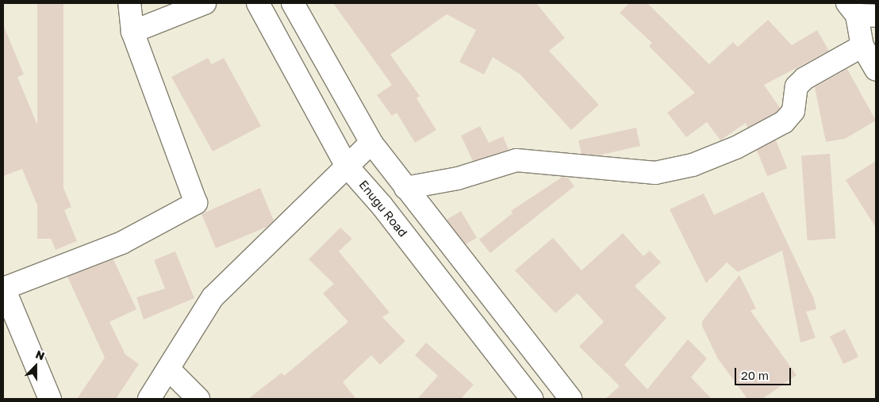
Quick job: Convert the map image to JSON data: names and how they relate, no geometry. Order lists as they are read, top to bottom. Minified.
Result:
{"streets":{"main road":["Enugu Road"]},"scale_bar":"20 m","north":"top"}
